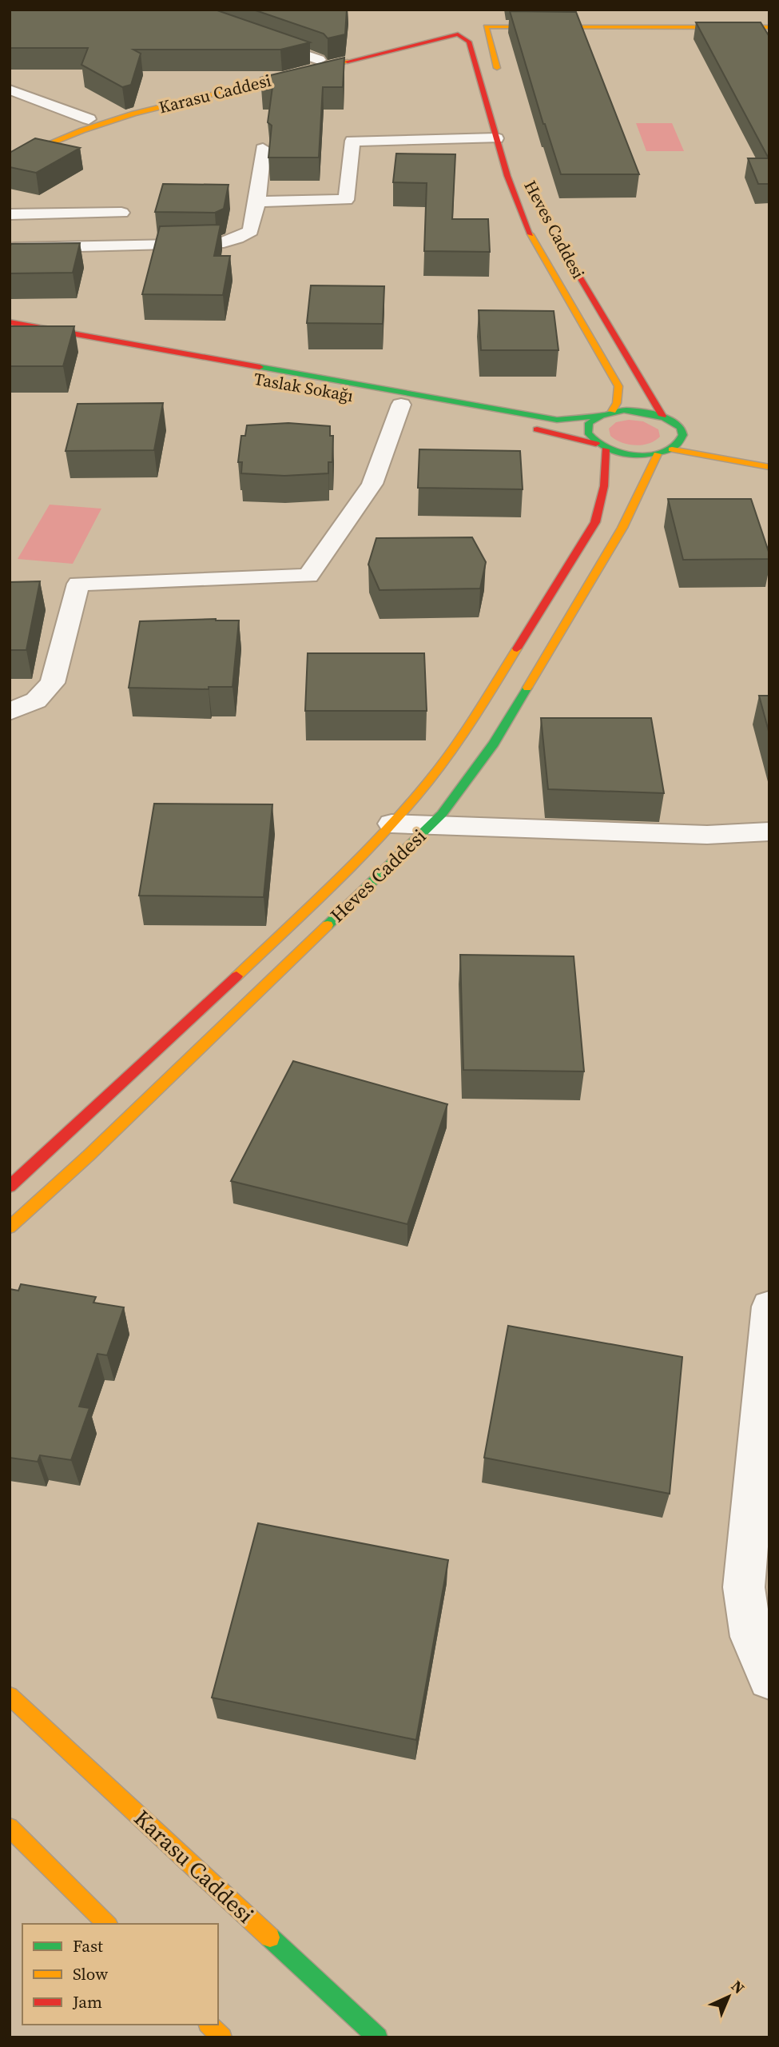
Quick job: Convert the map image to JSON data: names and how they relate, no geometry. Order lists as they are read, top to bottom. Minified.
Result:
{"streets":{"street":["Karasu Caddesi","Heves Caddesi","Taslak Sokağı"]},"crossings":[["Karasu Caddesi","Heves Caddesi"],["Heves Caddesi","Taslak Sokağı"]],"legend":["Fast","Slow","Jam"],"north":"top right"}
